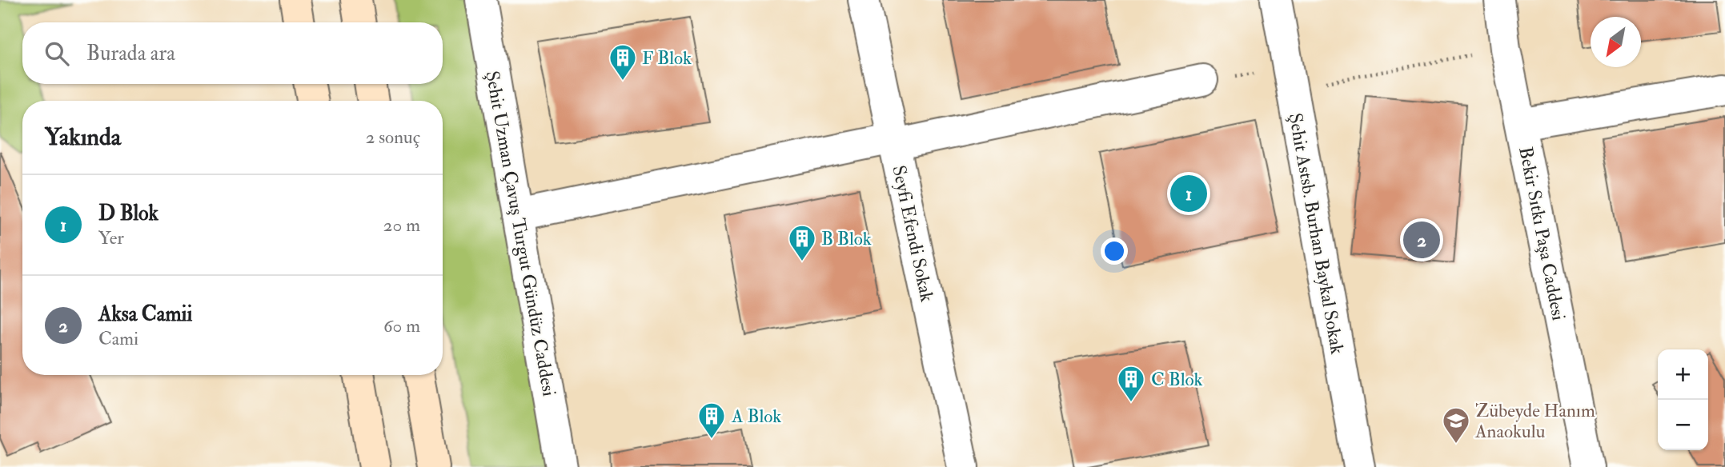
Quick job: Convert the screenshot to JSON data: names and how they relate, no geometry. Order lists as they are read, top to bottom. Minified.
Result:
{"streets":{"street":["Şehit Uzman Çavuş Turgut Gündüz Caddesi","Seyfi Efendi Sokak","Şehit Astsb. Burhan Baykal Sokak","Bekir Sıtkı Paşa Caddesi"]},"places":{"building":["F Blok","B Blok","C Blok","A Blok"],"school or university":["Zübeyde Hanım Anaokulu"]},"north":"bottom left","page":{"search":"Burada ara","heading":["Yakında","2 sonuç"],"pins":["1","2"],"list":[{"mark":"1","name":"D Blok","note":"Yer","value":"20 m"},{"mark":"2","name":"Aksa Camii","note":"Cami","value":"60 m"}],"map_buttons":["+","−"]}}
